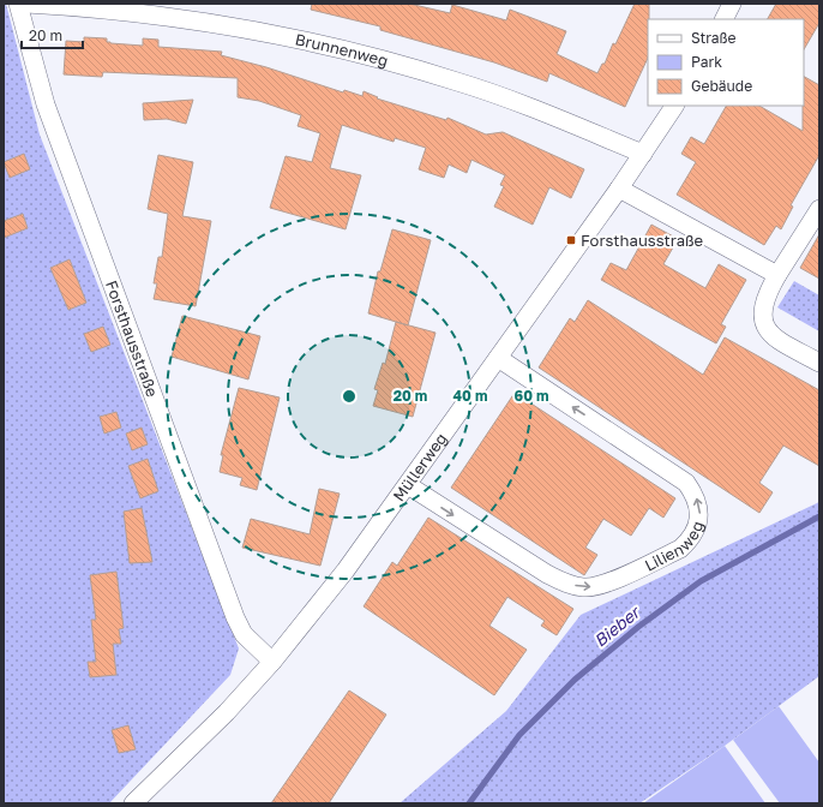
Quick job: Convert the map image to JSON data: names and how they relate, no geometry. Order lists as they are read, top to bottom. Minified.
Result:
{"streets":{"street":["Brunnenweg","Forsthausstraße","Müllerweg","Lilienweg"]},"crossings":[["Brunnenweg","Müllerweg"],["Forsthausstraße","Müllerweg"],["Müllerweg","Lilienweg"]],"water":["Bieber"],"places":{"transit":["Forsthausstraße"]},"legend":["Straße","Park","Gebäude"],"scale_bar":"20 m","rings":["20 m","40 m","60 m"]}
